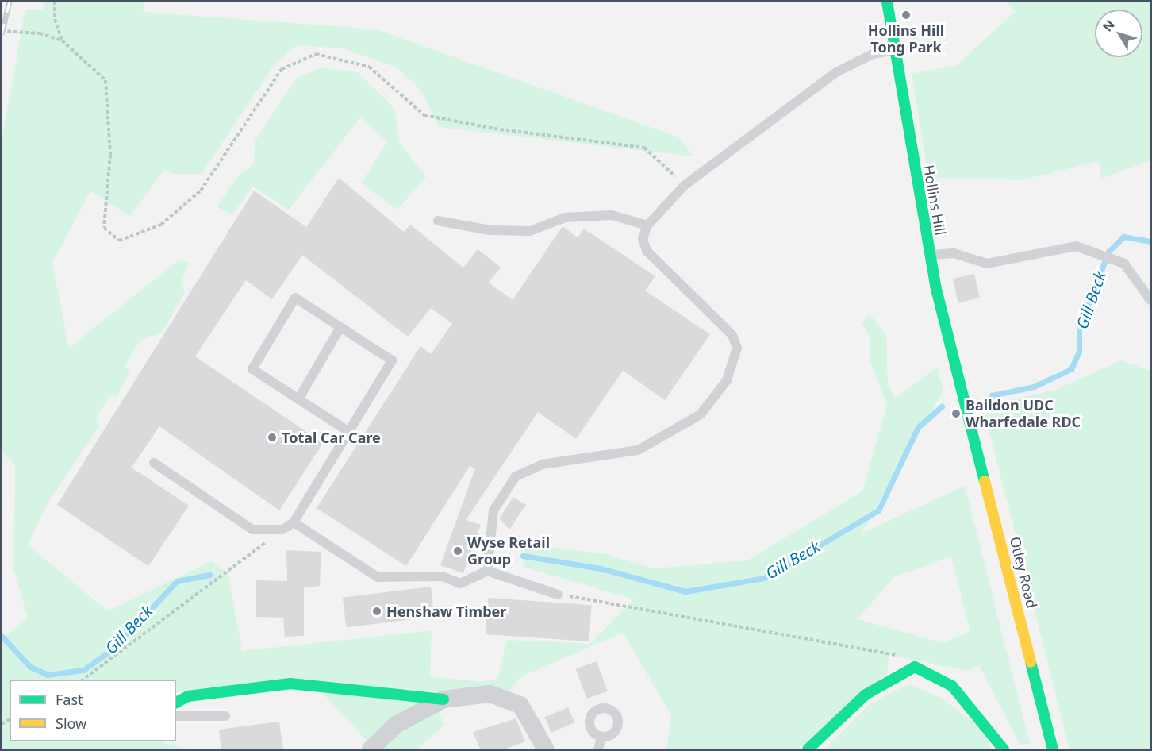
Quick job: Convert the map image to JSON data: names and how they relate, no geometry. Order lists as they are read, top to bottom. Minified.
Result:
{"streets":{"main road":["Hollins Hill","Otley Road"]},"crossings":[["Hollins Hill","Otley Road"]],"water":["Gill Beck"],"places":["Hollins Hill Tong Park","Baildon UDC Wharfedale RDC","Total Car Care","Wyse Retail Group","Henshaw Timber"],"legend":["Fast","Slow"],"north":"top left"}
